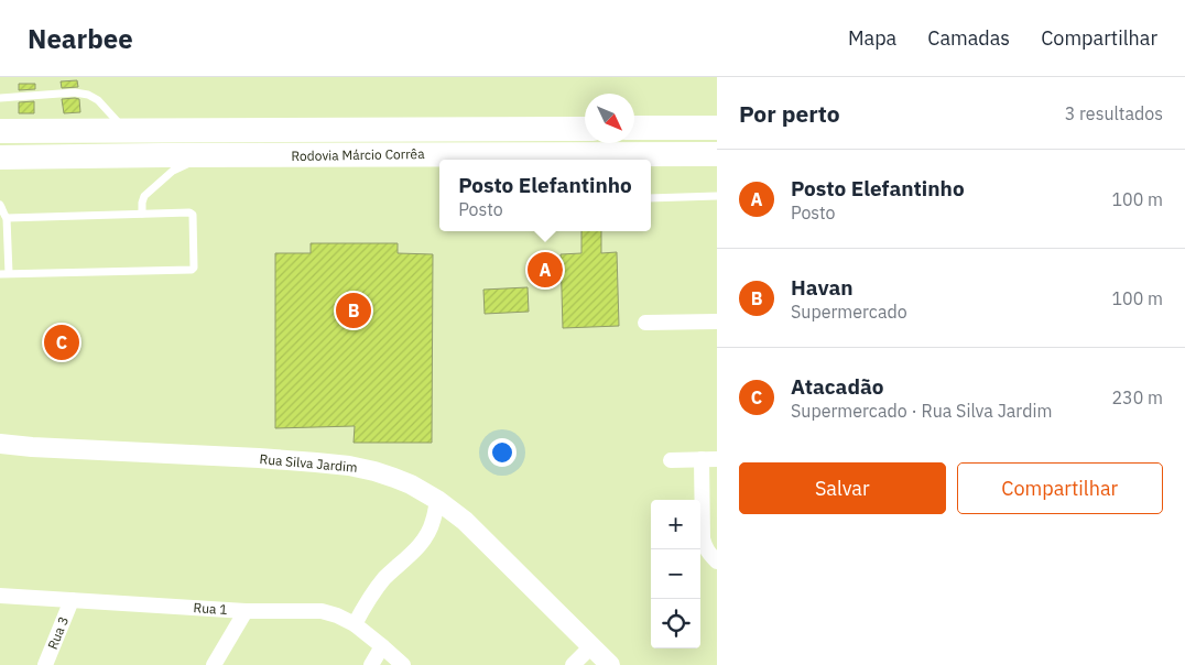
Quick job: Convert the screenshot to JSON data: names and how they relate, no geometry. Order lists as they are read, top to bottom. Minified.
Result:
{"streets":{"highway":["Rodovia Márcio Corrêa"],"street":["Rua Silva Jardim","Rua 1","Rua 3"]},"crossings":[["Rua 1","Rua 3"]],"north":"bottom right","page":{"header":"Nearbee","nav":["Mapa","Camadas","Compartilhar"],"heading":["Por perto","3 resultados"],"list":[{"mark":"A","name":"Posto Elefantinho","note":"Posto","value":"100 m"},{"mark":"B","name":"Havan","note":"Supermercado","value":"100 m"},{"mark":"C","name":"Atacadão","note":"Supermercado · Rua Silva Jardim","value":"230 m"}],"popup":["Posto Elefantinho","Posto"],"pins":["A","B","C"],"buttons":["Salvar","Compartilhar"],"map_buttons":["+","−"]}}
